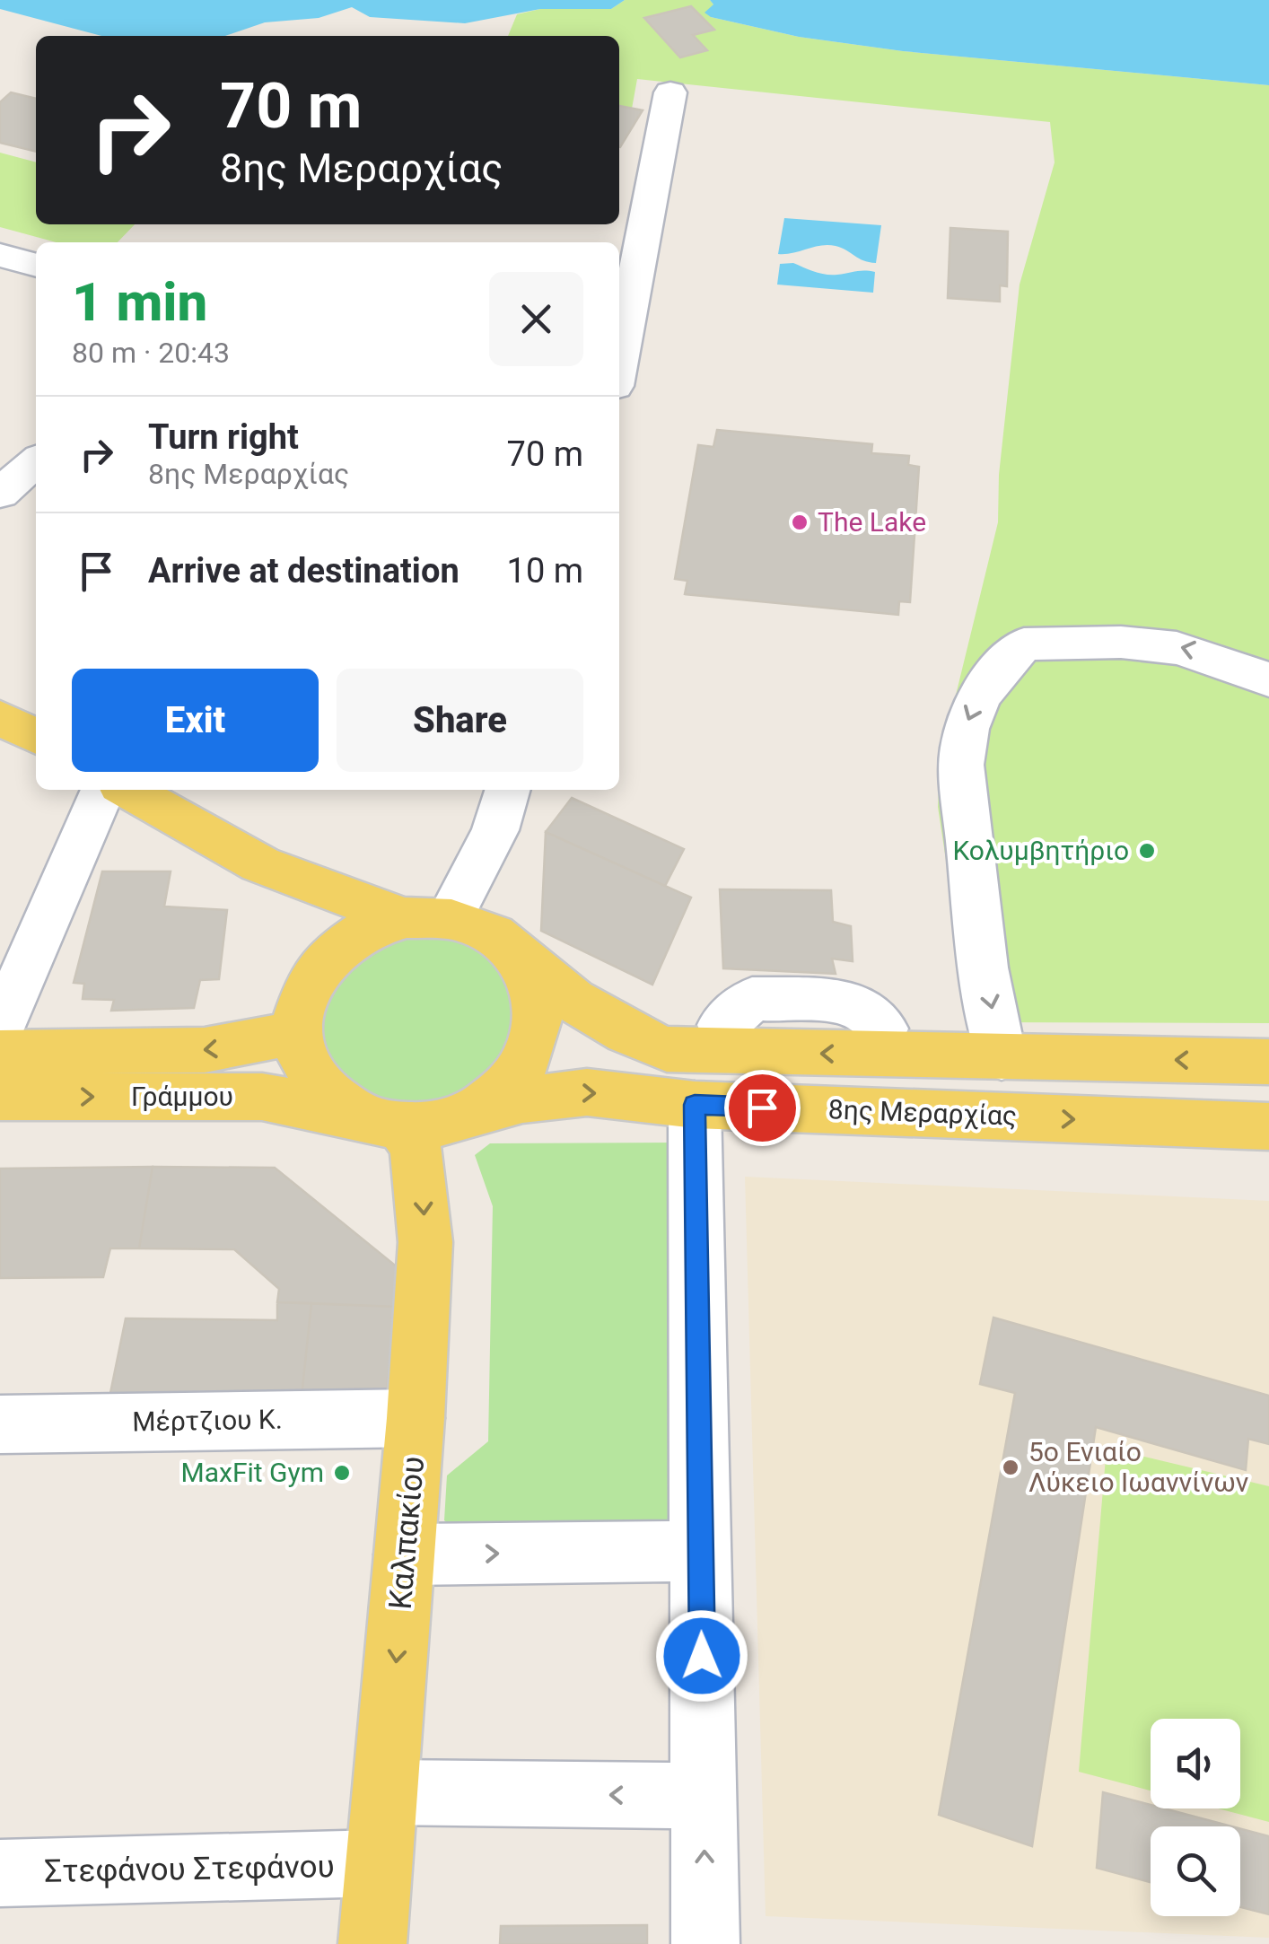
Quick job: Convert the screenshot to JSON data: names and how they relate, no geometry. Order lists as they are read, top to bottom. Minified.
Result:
{"streets":{"main road":["Γράμμου","8ης Μεραρχίας","Καλπακίου"],"street":["Μέρτζιου Κ.","Στεφάνου Στεφάνου"]},"crossings":[["Γράμμου","8ης Μεραρχίας"],["Γράμμου","Καλπακίου"],["8ης Μεραρχίας","Καλπακίου"],["Μέρτζιου Κ.","Καλπακίου"],["Καλπακίου","Στεφάνου Στεφάνου"]],"one_way":["Καλπακίου"],"places":["The Lake","Κολυμβητήριο","5ο Ενιαίο Λύκειο Ιωαννίνων","MaxFit Gym"],"page":{"turn":["70 m","8ης Μεραρχίας"],"heading":["1 min","80 m · 20:43"],"list":[{"name":"Turn right","note":"8ης Μεραρχίας","value":"70 m"},{"name":"Arrive at destination","value":"10 m"}],"buttons":["Exit","Share"]}}
